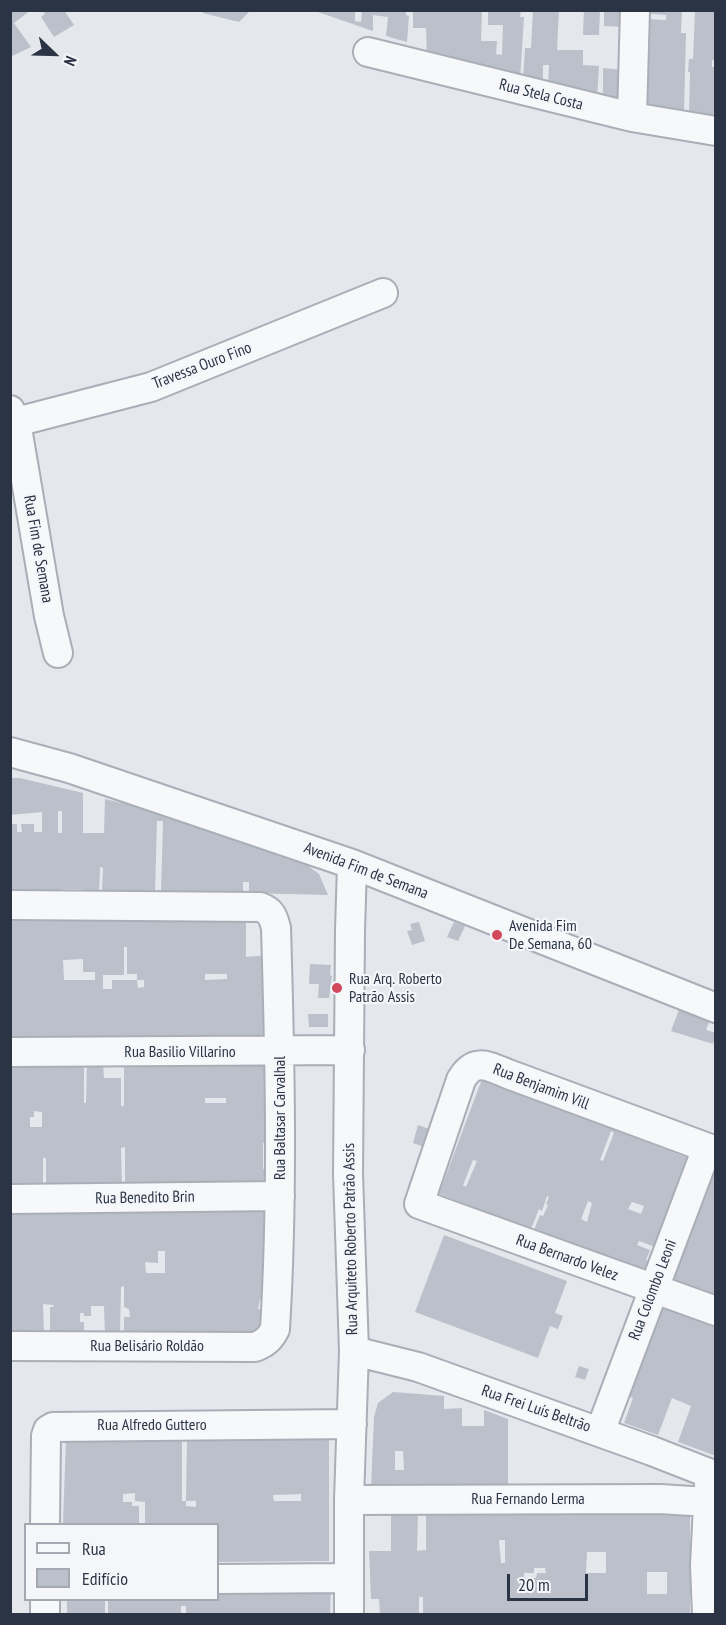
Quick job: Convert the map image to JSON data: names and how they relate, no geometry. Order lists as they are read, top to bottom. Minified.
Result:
{"streets":{"street":["Rua Stela Costa","Travessa Ouro Fino","Rua Fim de Semana","Avenida Fim de Semana","Rua Basilio Villarino","Rua Benjamim Vill","Rua Baltasar Carvalhal","Rua Benedito Brin","Rua Arquiteto Roberto Patrão Assis","Rua Bernardo Velez","Rua Colombo Leoni","Rua Belisário Roldão","Rua Frei Luís Beltrão","Rua Alfredo Guttero","Rua Fernando Lerma"]},"crossings":[["Travessa Ouro Fino","Rua Fim de Semana"],["Avenida Fim de Semana","Rua Arquiteto Roberto Patrão Assis"],["Rua Basilio Villarino","Rua Baltasar Carvalhal"],["Rua Basilio Villarino","Rua Arquiteto Roberto Patrão Assis"],["Rua Benjamim Vill","Rua Bernardo Velez"],["Rua Benjamim Vill","Rua Colombo Leoni"],["Rua Baltasar Carvalhal","Rua Benedito Brin"],["Rua Baltasar Carvalhal","Rua Belisário Roldão"],["Rua Arquiteto Roberto Patrão Assis","Rua Frei Luís Beltrão"],["Rua Arquiteto Roberto Patrão Assis","Rua Alfredo Guttero"],["Rua Arquiteto Roberto Patrão Assis","Rua Fernando Lerma"],["Rua Bernardo Velez","Rua Colombo Leoni"],["Rua Colombo Leoni","Rua Frei Luís Beltrão"]],"places":["Avenida Fim De Semana, 60","Rua Arq. Roberto Patrão Assis"],"legend":["Rua","Edifício"],"scale_bar":"20 m","north":"bottom right"}
